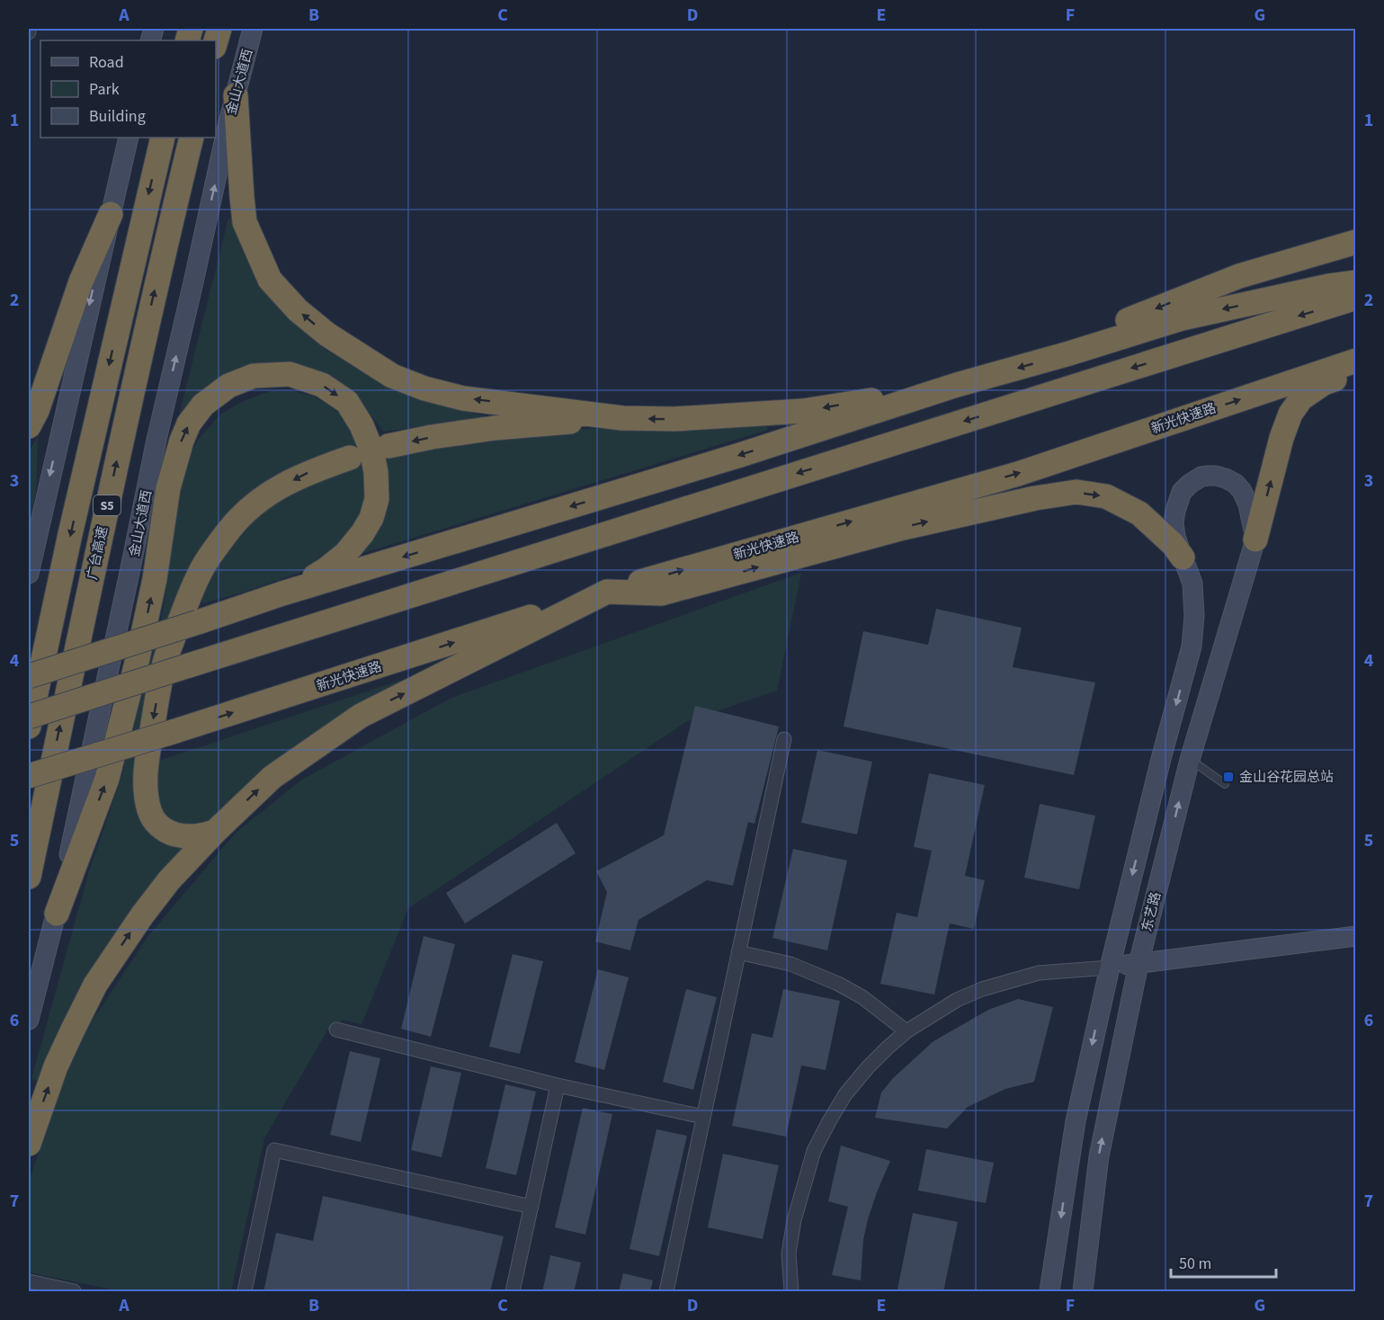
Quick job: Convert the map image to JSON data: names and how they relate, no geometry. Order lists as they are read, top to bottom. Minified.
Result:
{"streets":{"highway":["新光快速路","S5","广台高速"],"street":["金山大道西","东艺路"]},"places":{"transit":["金山谷花园总站"]},"legend":["Road","Park","Building"],"scale_bar":"50 m","grid":{"columns":["A","B","C","D","E","F","G"],"rows":["1","2","3","4","5","6","7"]}}
